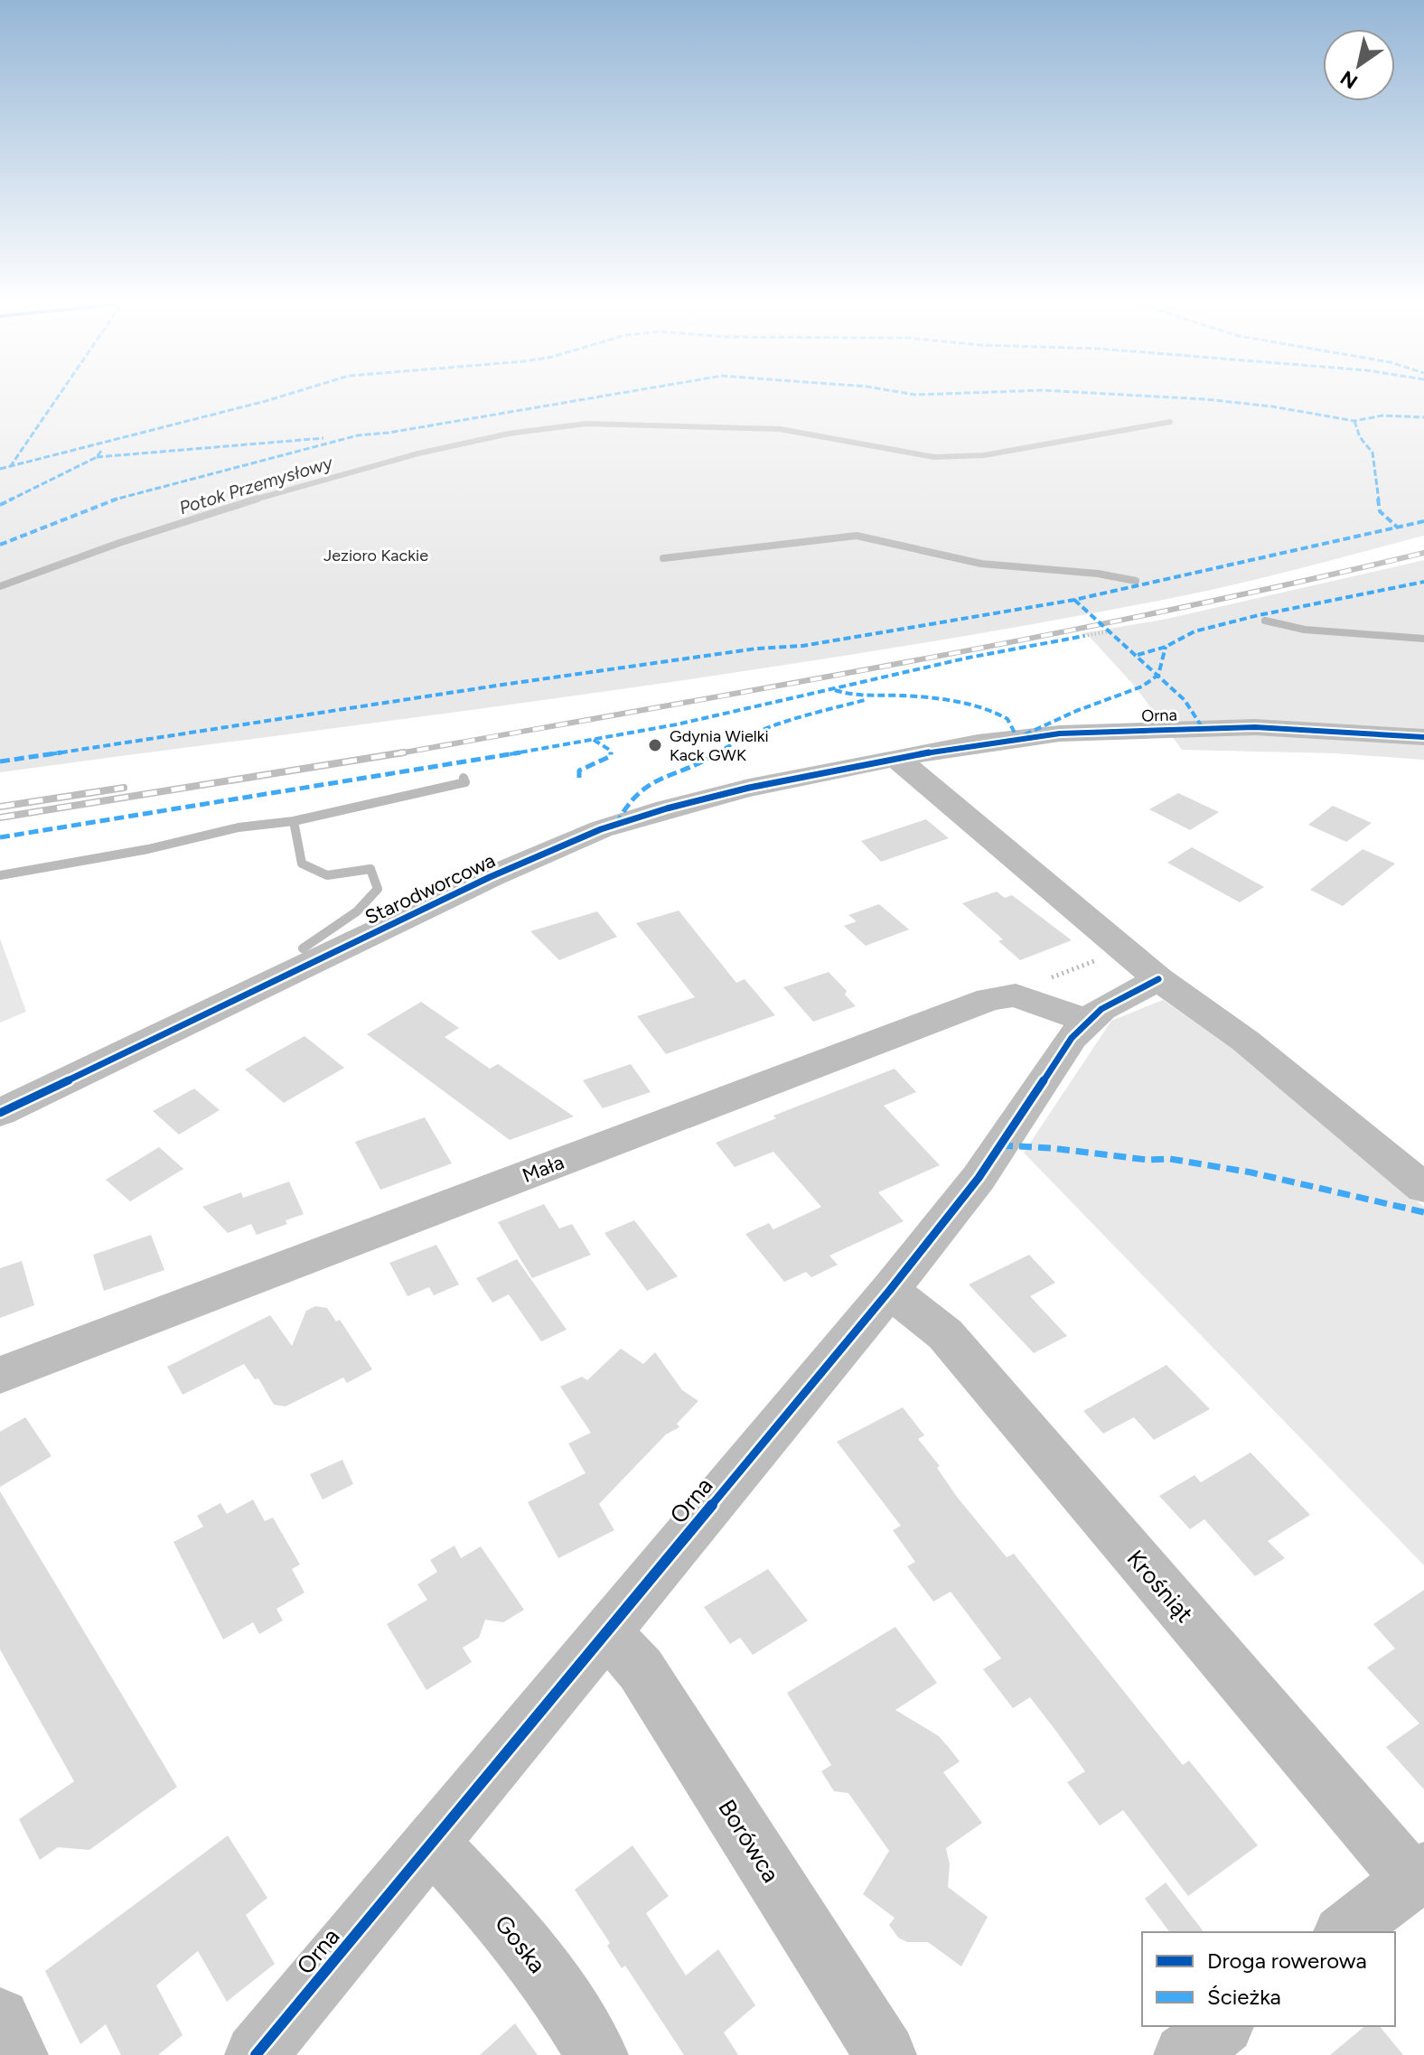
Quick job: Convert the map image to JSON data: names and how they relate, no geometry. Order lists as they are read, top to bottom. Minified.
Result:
{"streets":{"street":["Orna","Starodworcowa","Mała","Krośniąt","Borówca","Goska"]},"crossings":[["Orna","Starodworcowa"],["Orna","Krośniąt"],["Orna","Borówca"],["Orna","Goska"]],"water":["Potok Przemysłowy"],"parks":["Jezioro Kackie"],"places":["Gdynia Wielki Kack GWK"],"legend":["Droga rowerowa","Ścieżka"],"north":"bottom left"}
